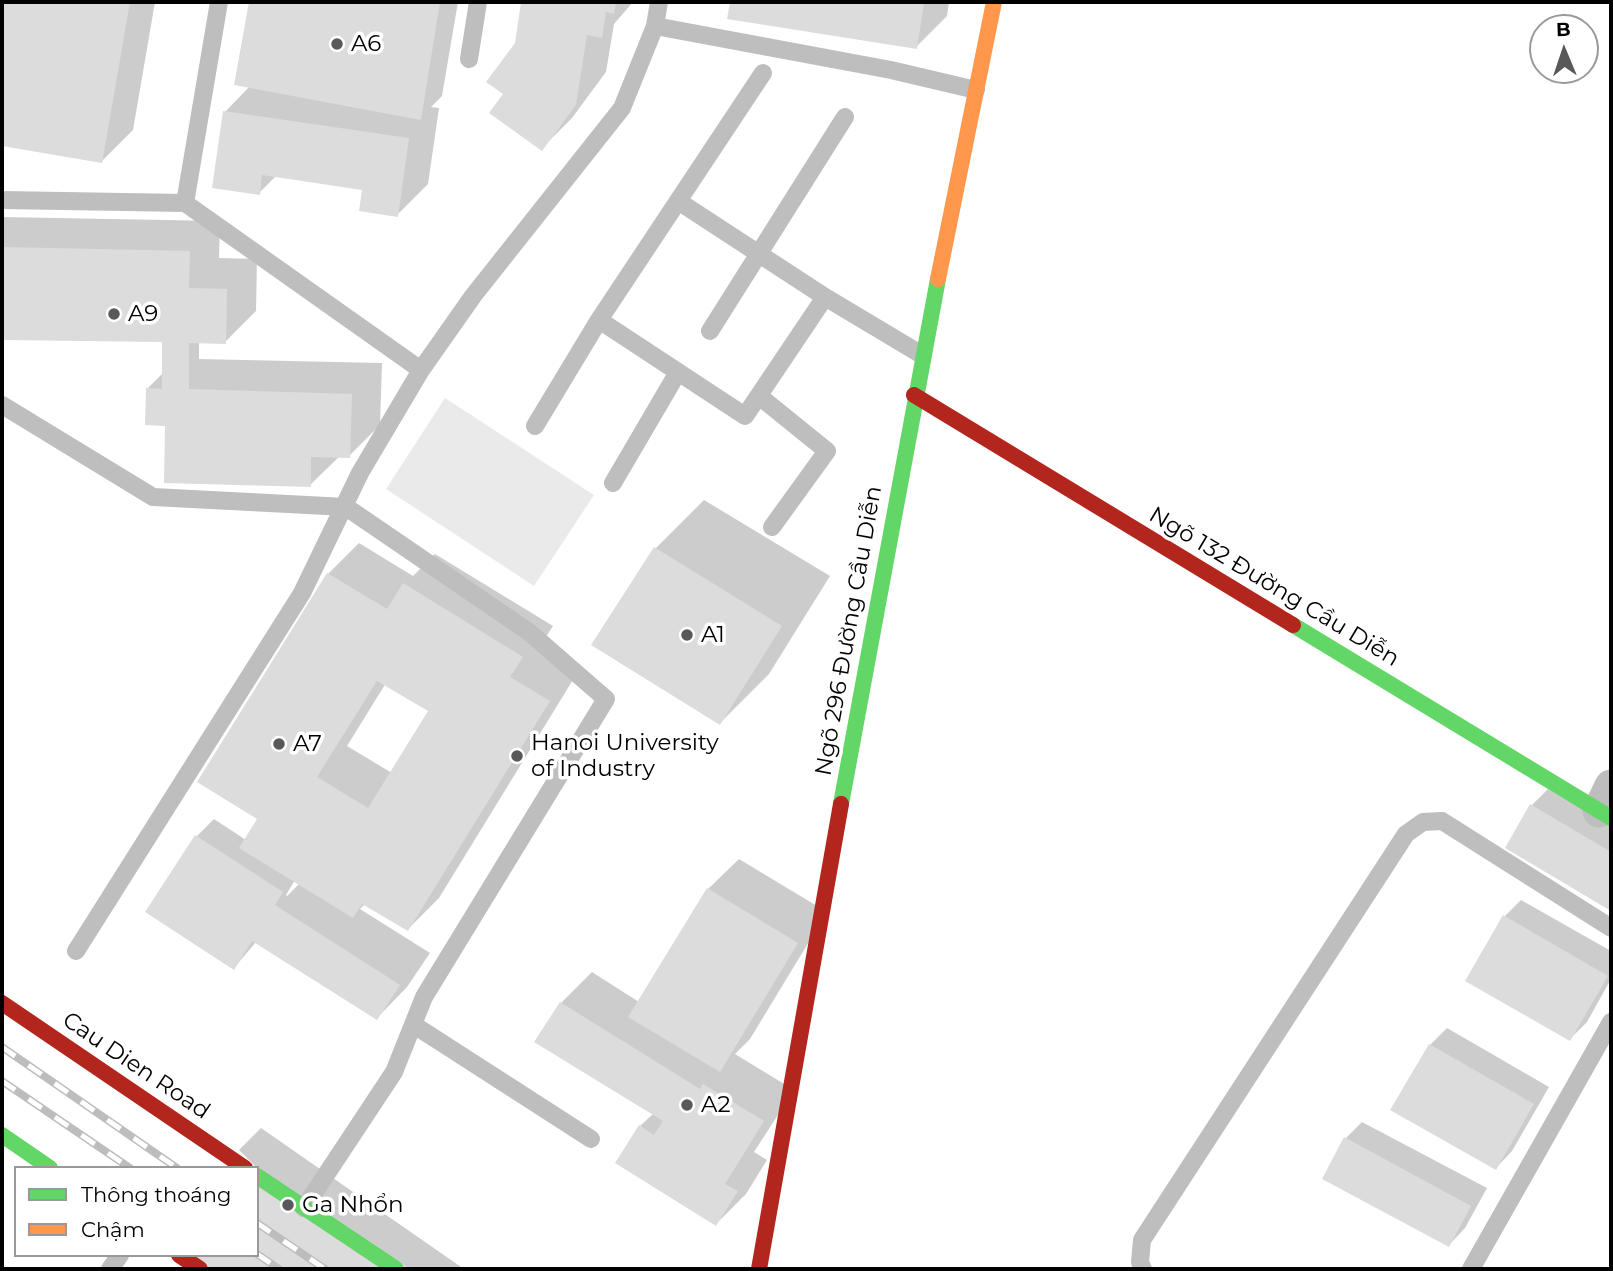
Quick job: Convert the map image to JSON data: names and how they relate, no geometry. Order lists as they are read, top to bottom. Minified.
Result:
{"streets":{"main road":["Ngõ 132 Đường Cầu Diễn","Ngõ 296 Đường Cầu Diễn","Cau Dien Road"]},"crossings":[["Ngõ 132 Đường Cầu Diễn","Ngõ 296 Đường Cầu Diễn"]],"places":["A6","A9","A1","A7","Hanoi University of Industry","A2","Ga Nhổn"],"legend":["Thông thoáng","Chậm"],"north":"top"}
